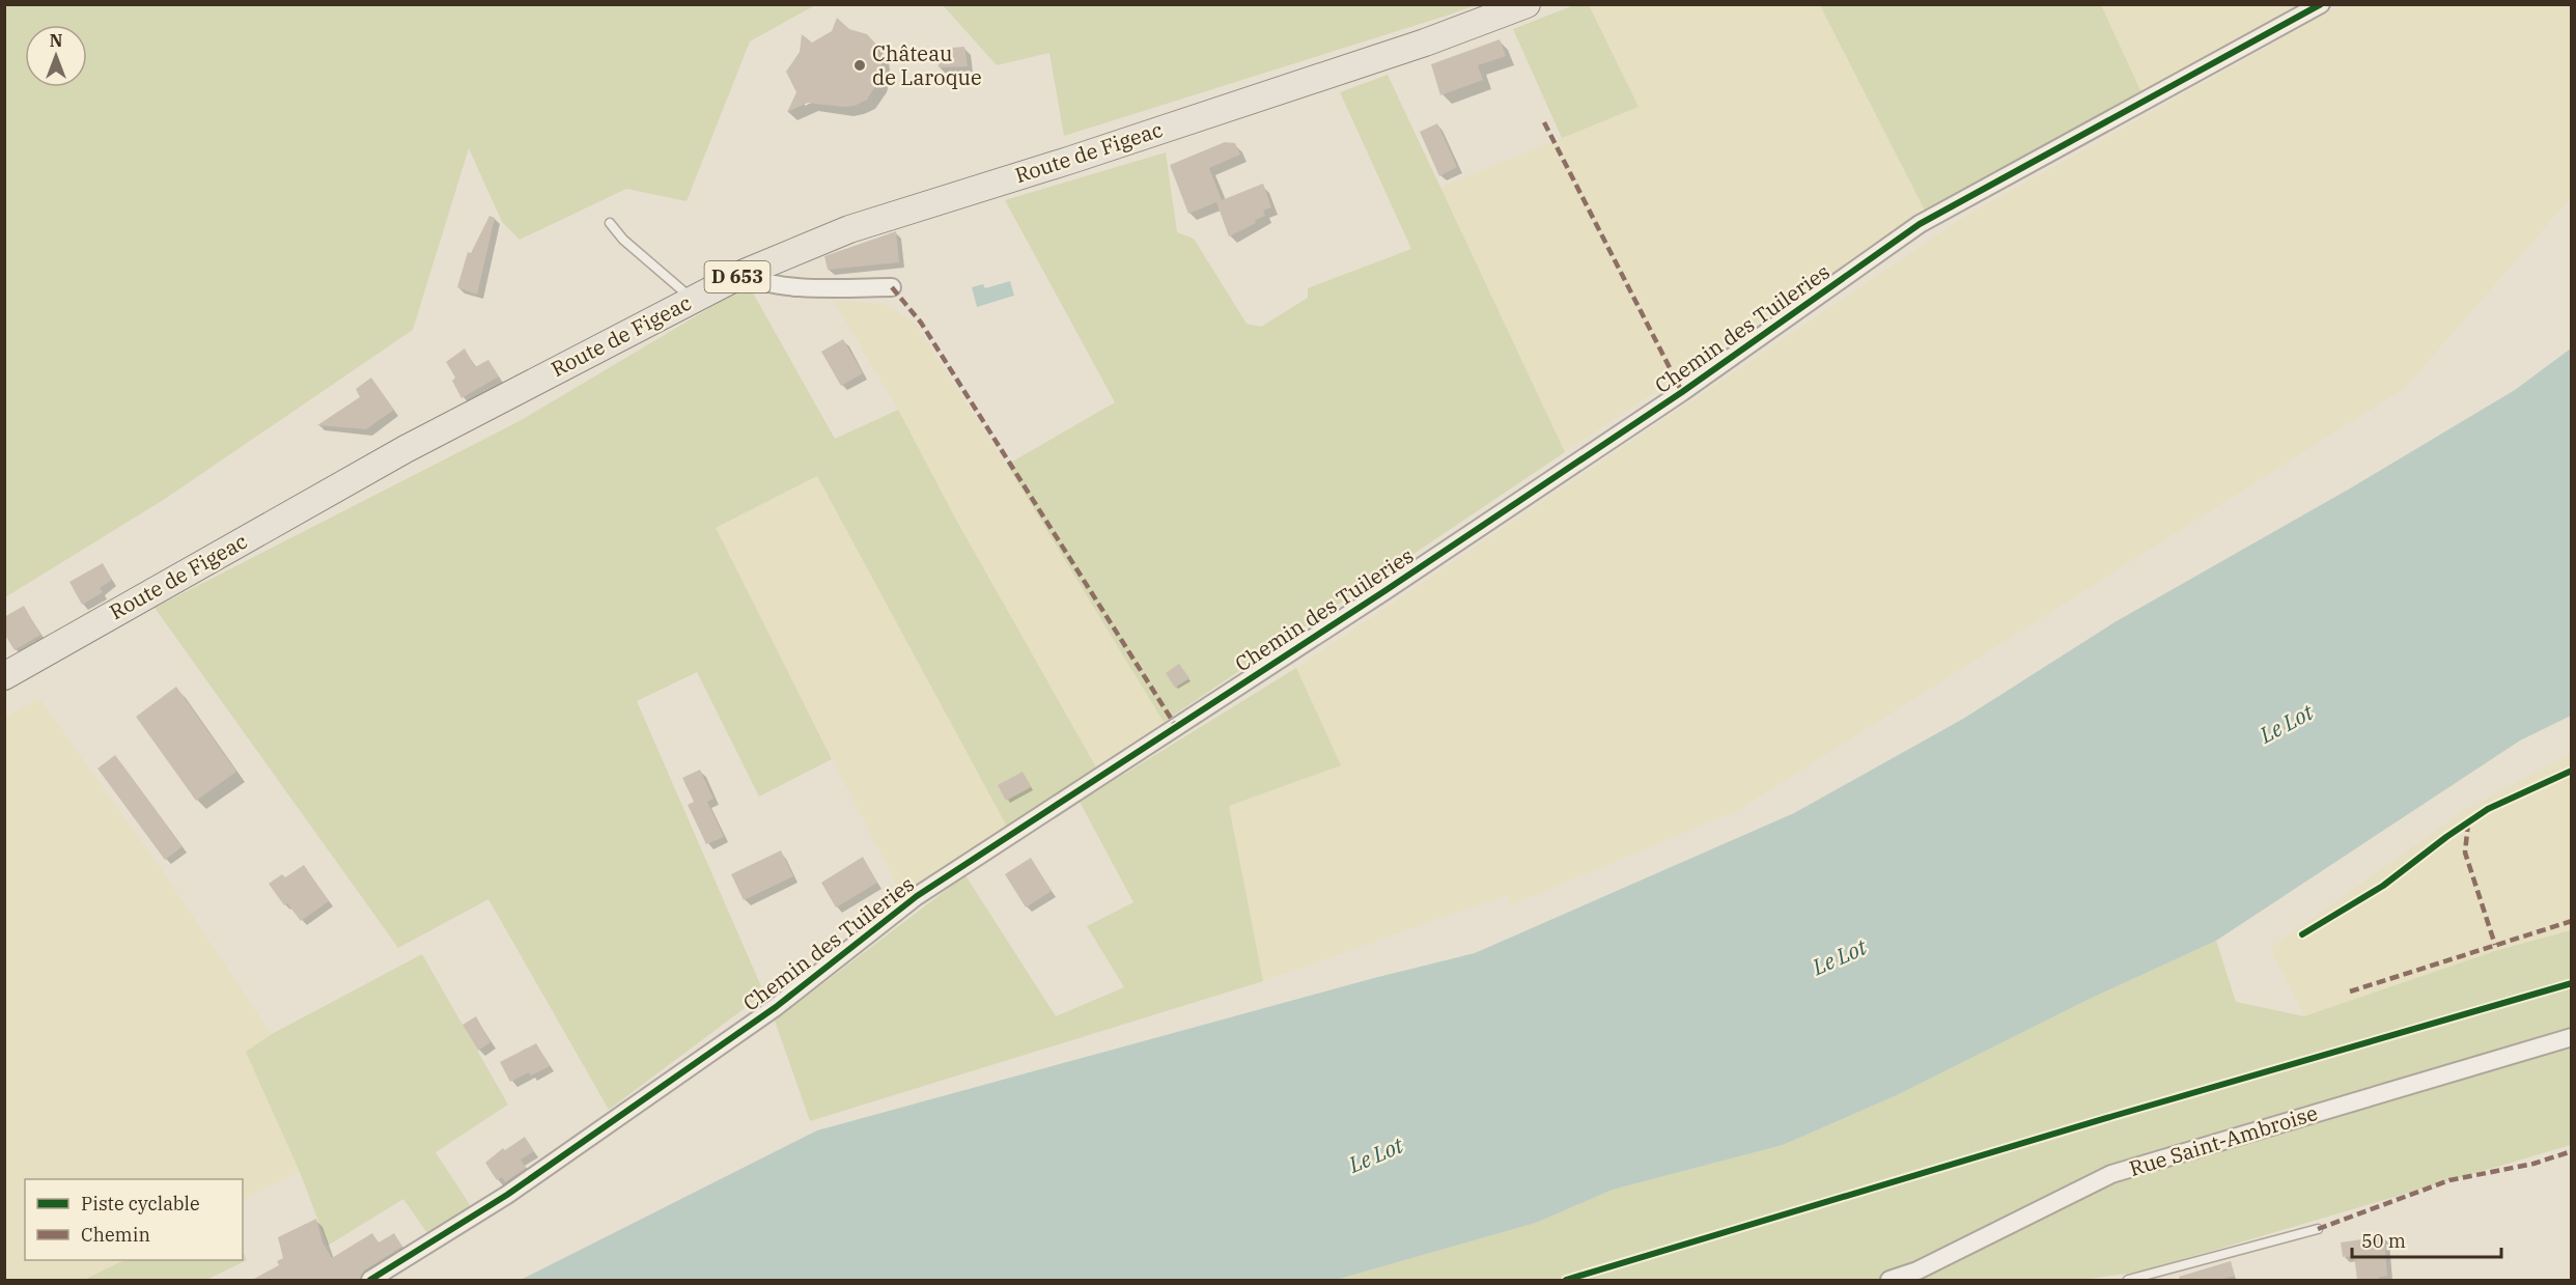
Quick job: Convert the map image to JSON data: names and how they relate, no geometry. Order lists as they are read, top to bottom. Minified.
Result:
{"streets":{"main road":["Route de Figeac","D 653"],"street":["Chemin des Tuileries","Rue Saint-Ambroise"]},"water":["Le Lot"],"places":["Château de Laroque"],"legend":["Piste cyclable","Chemin"],"scale_bar":"50 m","north":"top"}
